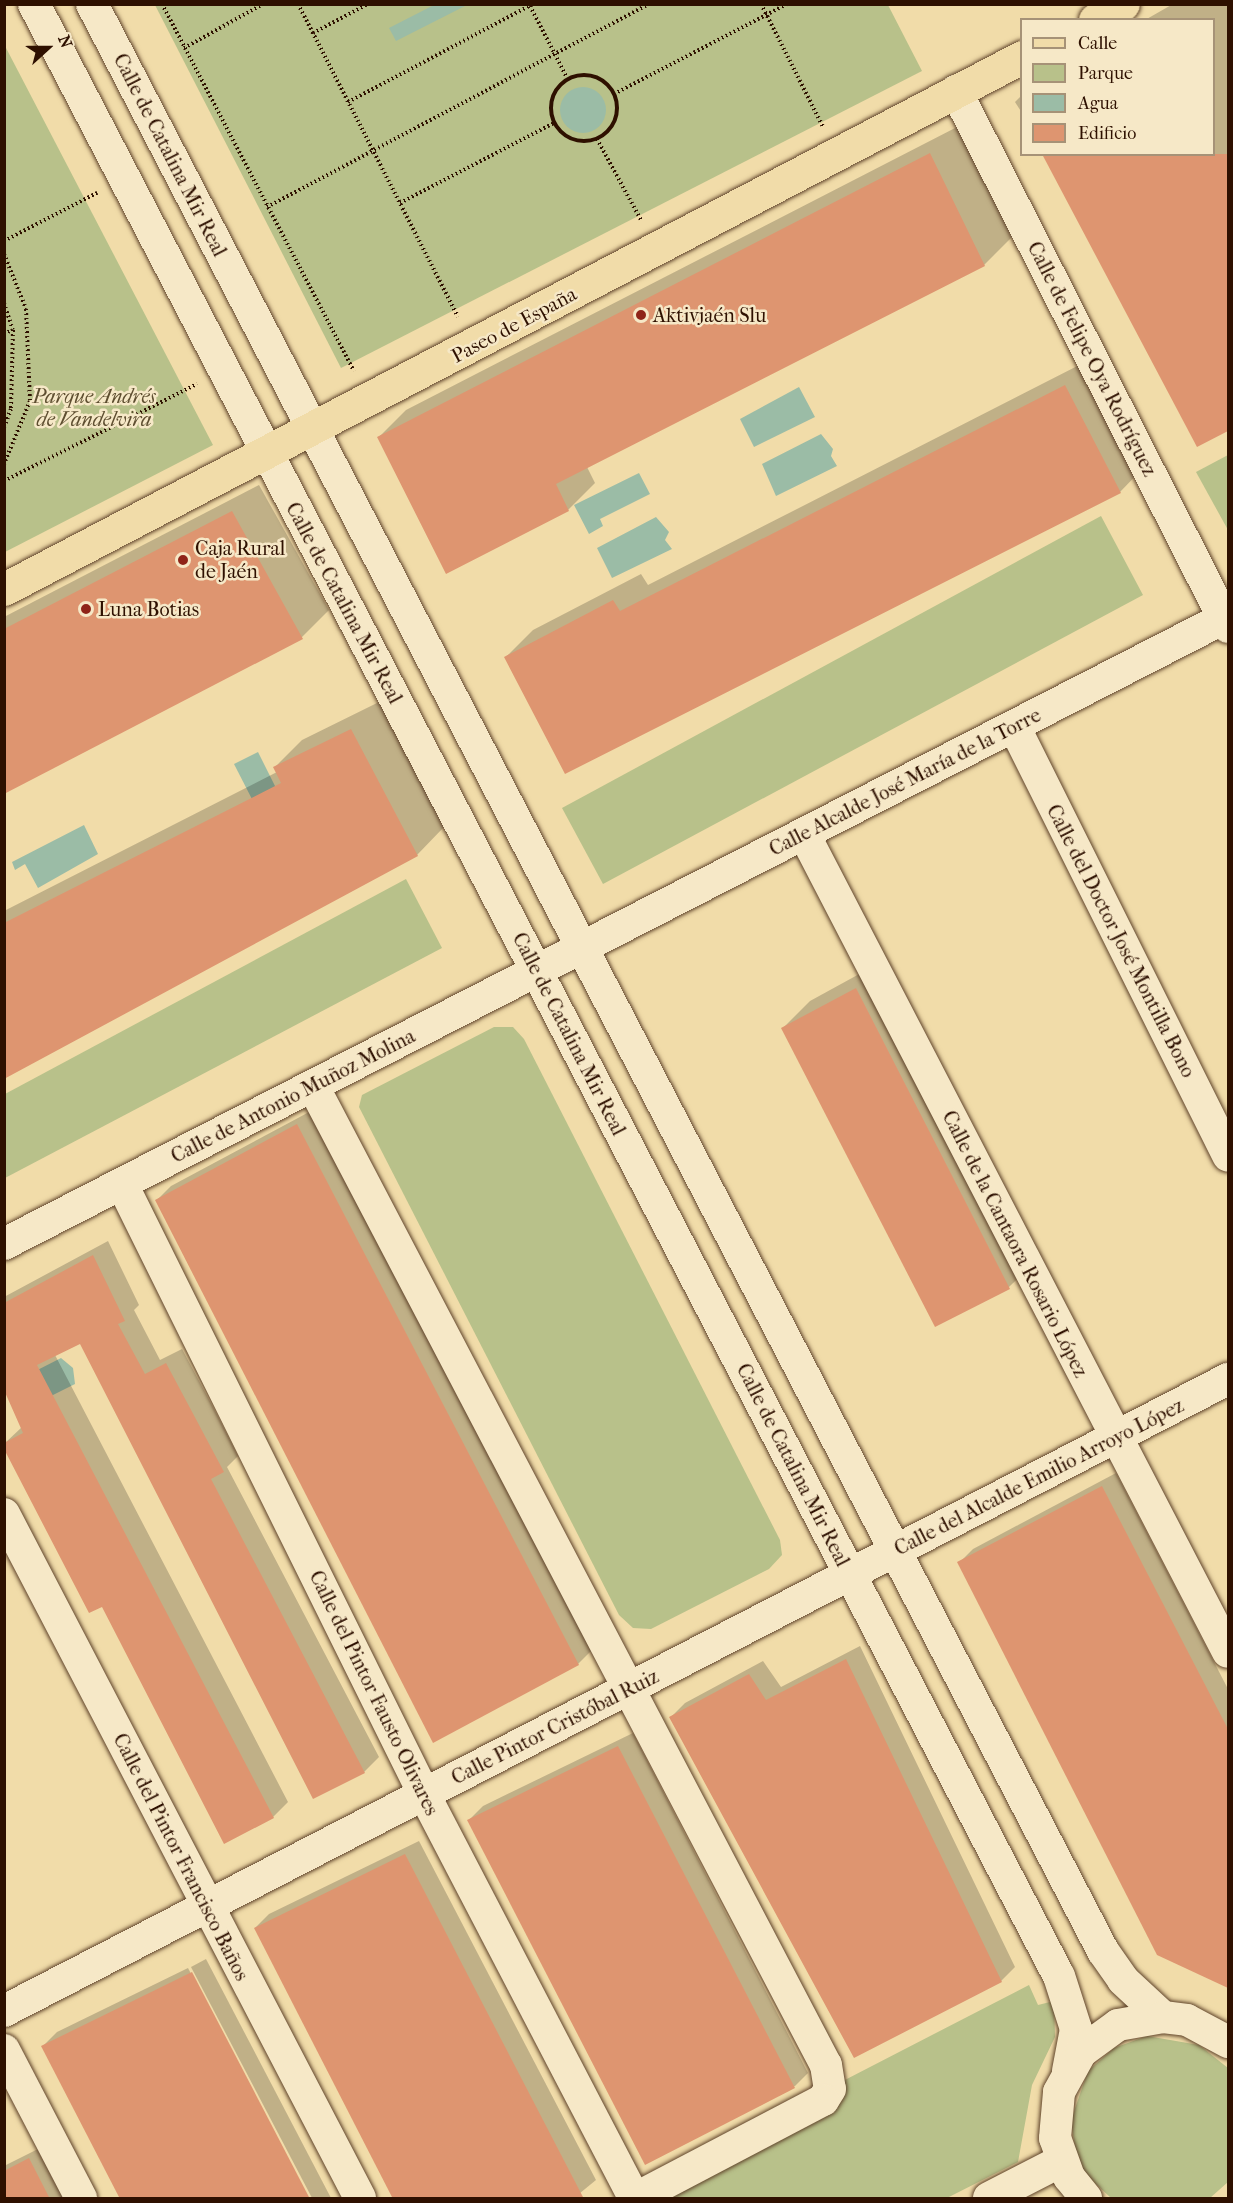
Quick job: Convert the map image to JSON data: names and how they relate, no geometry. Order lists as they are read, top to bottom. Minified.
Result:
{"streets":{"main road":["Paseo de España"],"street":["Calle de Catalina Mir Real","Calle de Felipe Oya Rodríguez","Calle Alcalde José María de la Torre","Calle del Doctor José Montilla Bono","Calle de Antonio Muñoz Molina","Calle de la Cantaora Rosario López","Calle del Alcalde Emilio Arroyo López","Calle del Pintor Fausto Olivares","Calle Pintor Cristóbal Ruiz","Calle del Pintor Francisco Baños"]},"crossings":[["Calle de Catalina Mir Real","Paseo de España"],["Calle de Catalina Mir Real","Calle Alcalde José María de la Torre"],["Calle de Catalina Mir Real","Calle de Antonio Muñoz Molina"],["Calle de Catalina Mir Real","Calle del Alcalde Emilio Arroyo López"],["Calle de Catalina Mir Real","Calle Pintor Cristóbal Ruiz"],["Paseo de España","Calle de Felipe Oya Rodríguez"],["Calle de Felipe Oya Rodríguez","Calle Alcalde José María de la Torre"],["Calle Alcalde José María de la Torre","Calle del Doctor José Montilla Bono"],["Calle Alcalde José María de la Torre","Calle de Antonio Muñoz Molina"],["Calle Alcalde José María de la Torre","Calle de la Cantaora Rosario López"],["Calle de Antonio Muñoz Molina","Calle del Pintor Fausto Olivares"],["Calle de la Cantaora Rosario López","Calle del Alcalde Emilio Arroyo López"],["Calle del Alcalde Emilio Arroyo López","Calle Pintor Cristóbal Ruiz"],["Calle del Pintor Fausto Olivares","Calle Pintor Cristóbal Ruiz"],["Calle Pintor Cristóbal Ruiz","Calle del Pintor Francisco Baños"]],"parks":["Parque Andrés de Vandelvira"],"places":["Aktivjaén Slu","Caja Rural de Jaén","Luna Botias"],"legend":["Calle","Parque","Agua","Edificio"],"north":"right"}
